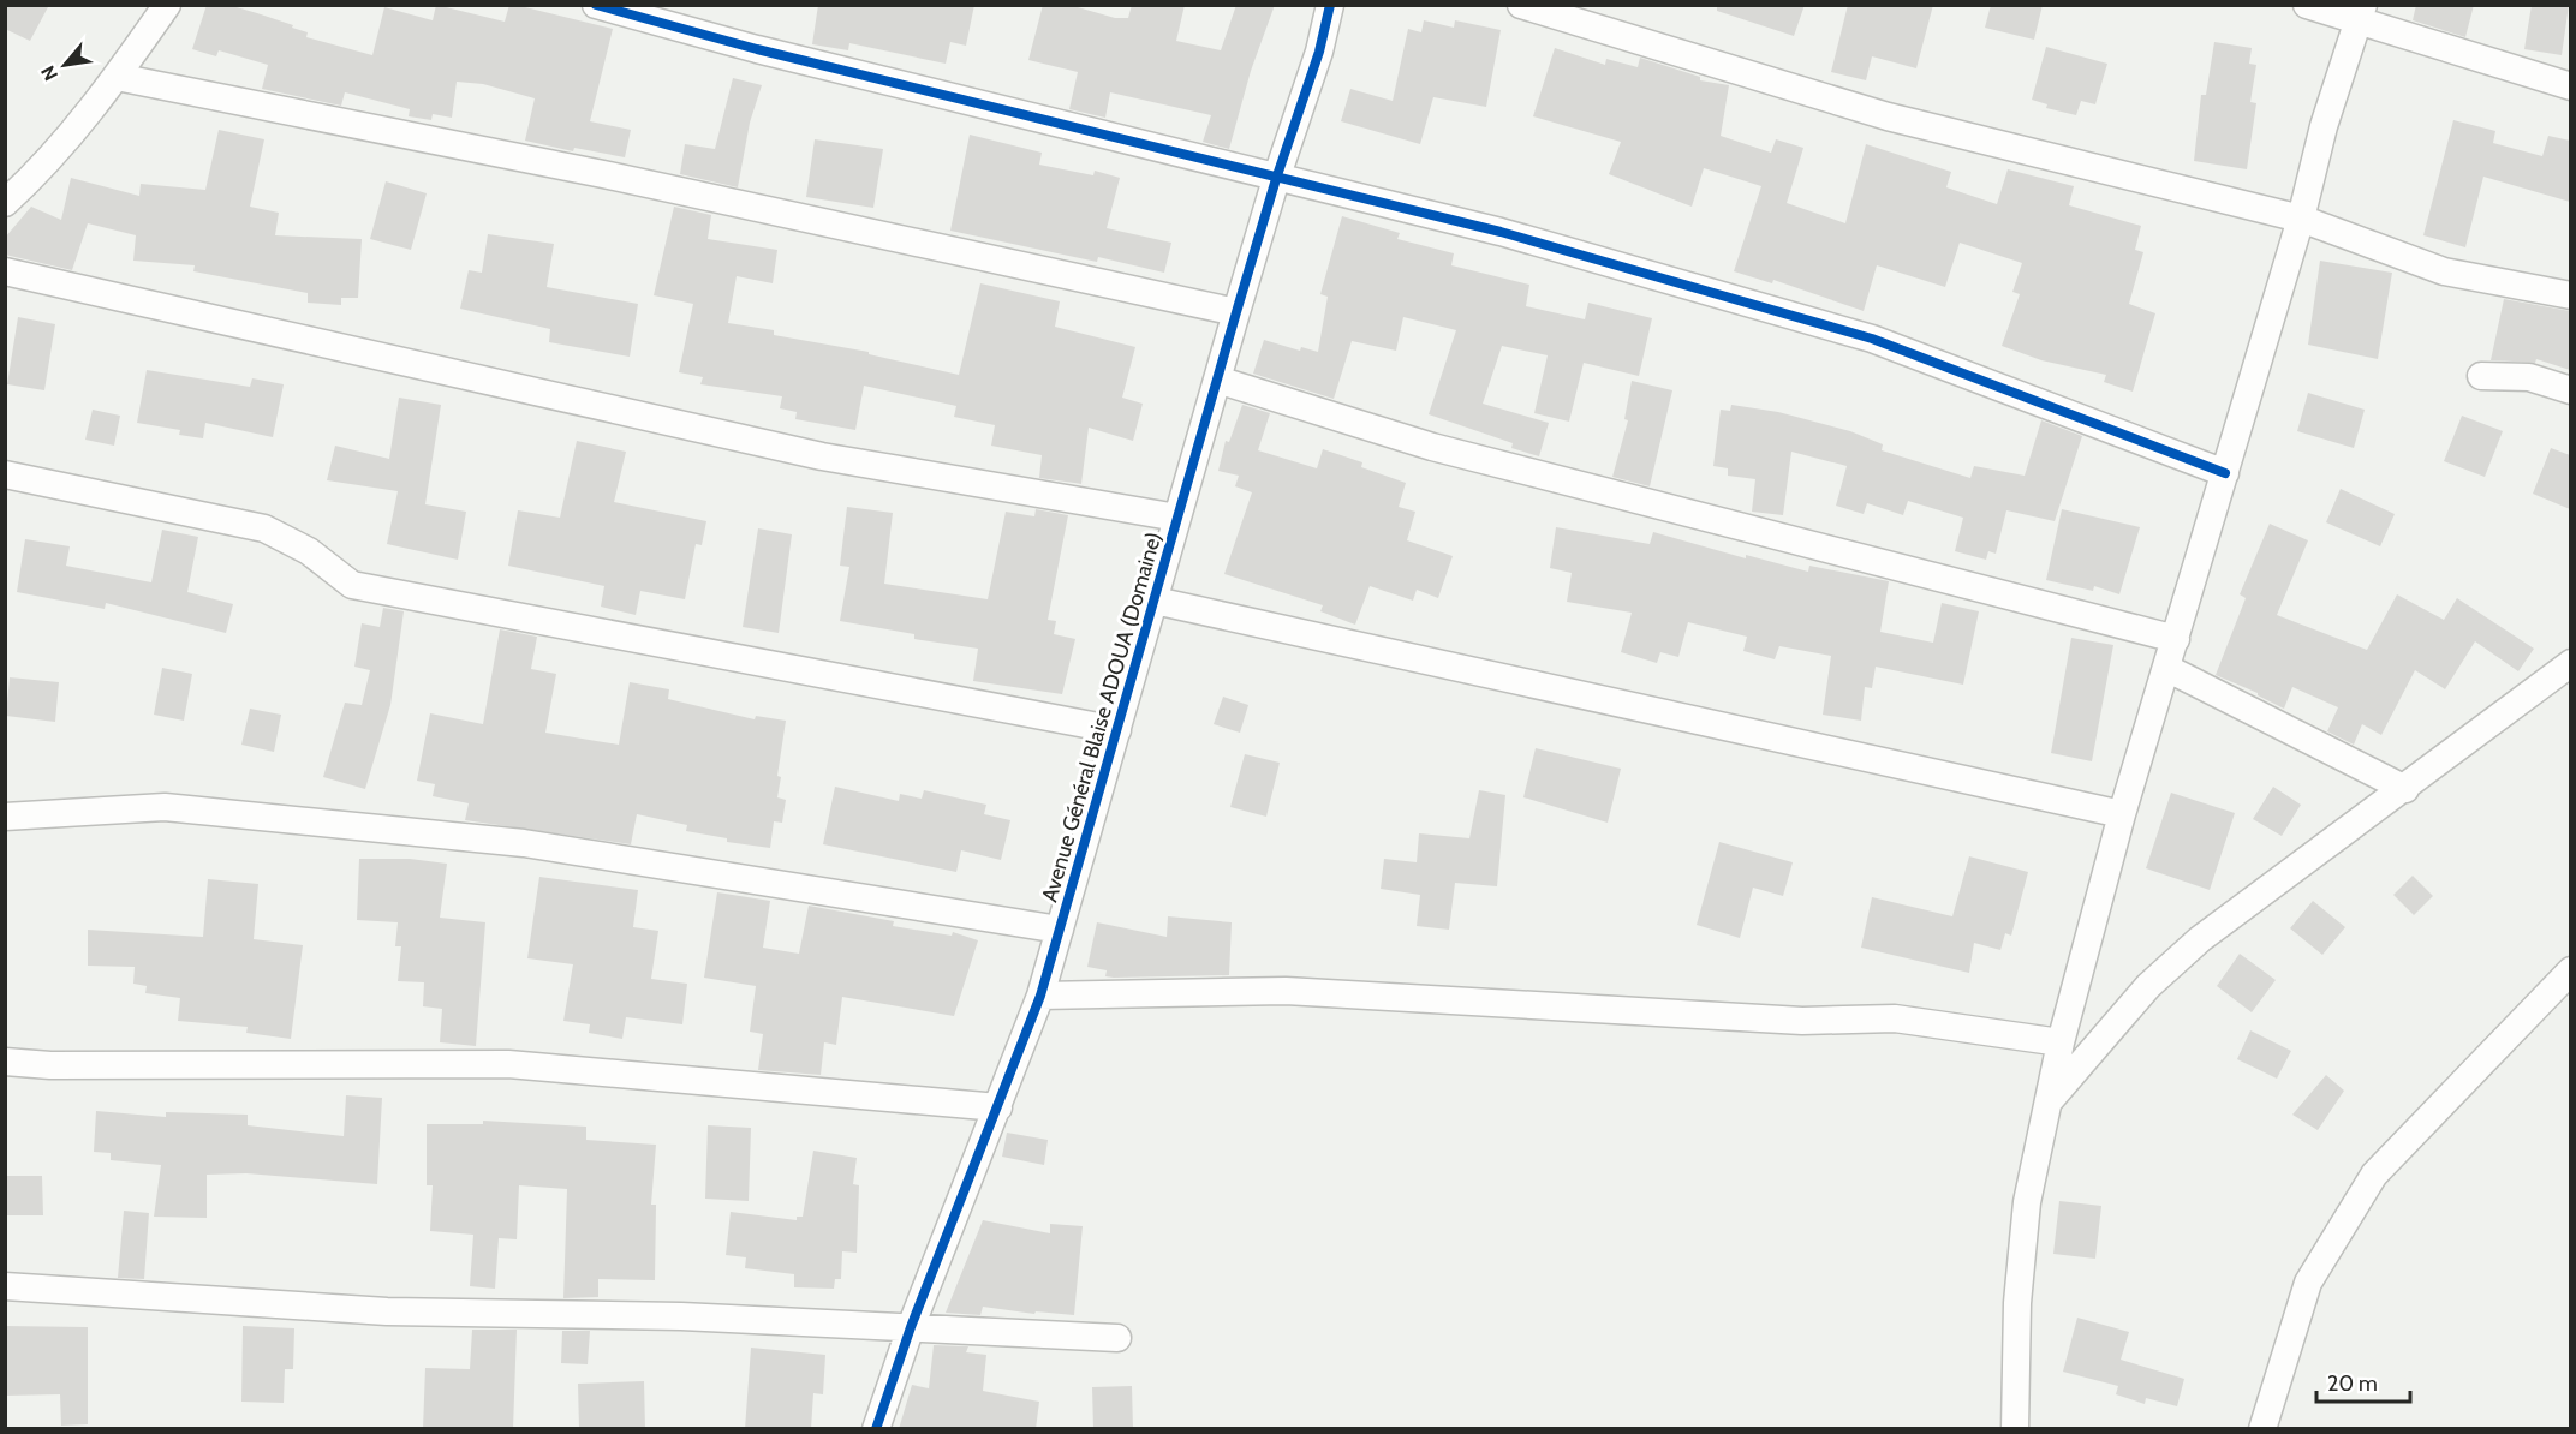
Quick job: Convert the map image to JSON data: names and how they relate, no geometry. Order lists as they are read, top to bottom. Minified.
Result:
{"streets":{"street":["Avenue Général Blaise ADOUA (Domaine)"]},"scale_bar":"20 m","north":"bottom left"}
